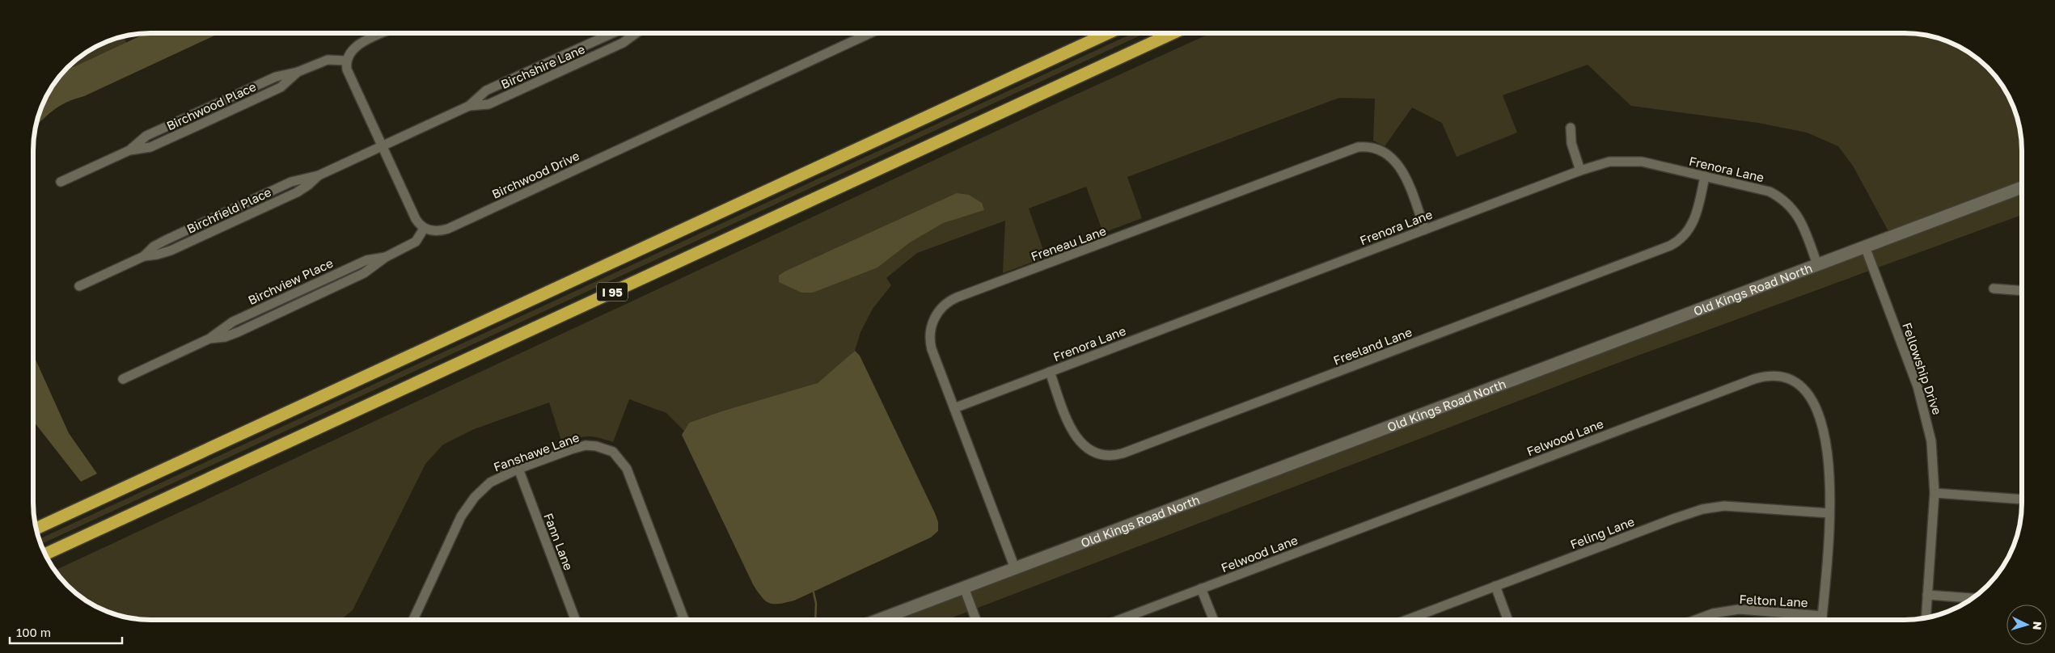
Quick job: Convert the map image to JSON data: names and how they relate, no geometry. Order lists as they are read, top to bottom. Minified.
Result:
{"streets":{"highway":["I 95"],"street":["Birchshire Lane","Birchwood Place","Frenora Lane","Birchwood Drive","Birchfield Place","Freneau Lane","Birchview Place","Old Kings Road North","Freeland Lane","Fellowship Drive","Felwood Lane","Fanshawe Lane","Feling Lane","Fann Lane","Felton Lane"]},"crossings":[["Birchshire Lane","Birchfield Place"],["Frenora Lane","Freneau Lane"],["Frenora Lane","Old Kings Road North"],["Frenora Lane","Freeland Lane"],["Birchwood Drive","Birchview Place"],["Freneau Lane","Old Kings Road North"],["Old Kings Road North","Fellowship Drive"],["Felwood Lane","Feling Lane"],["Felwood Lane","Felton Lane"],["Fanshawe Lane","Fann Lane"]],"scale_bar":"100 m","north":"right"}
